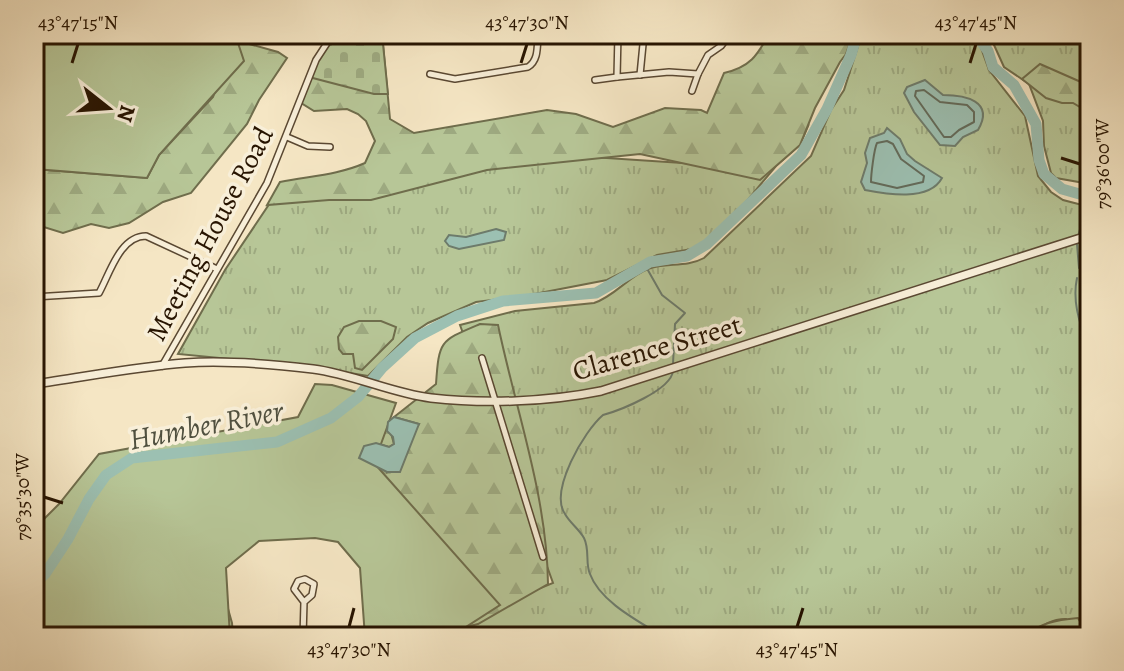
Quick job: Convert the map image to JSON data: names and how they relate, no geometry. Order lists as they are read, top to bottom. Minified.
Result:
{"streets":{"street":["Meeting House Road","Clarence Street"]},"crossings":[["Meeting House Road","Clarence Street"]],"water":["Humber River"],"north":"right","coordinates":["43°47'15\"N","43°47'30\"N","43°47'45\"N","79°36'00\"W","79°35'30\"W"]}
